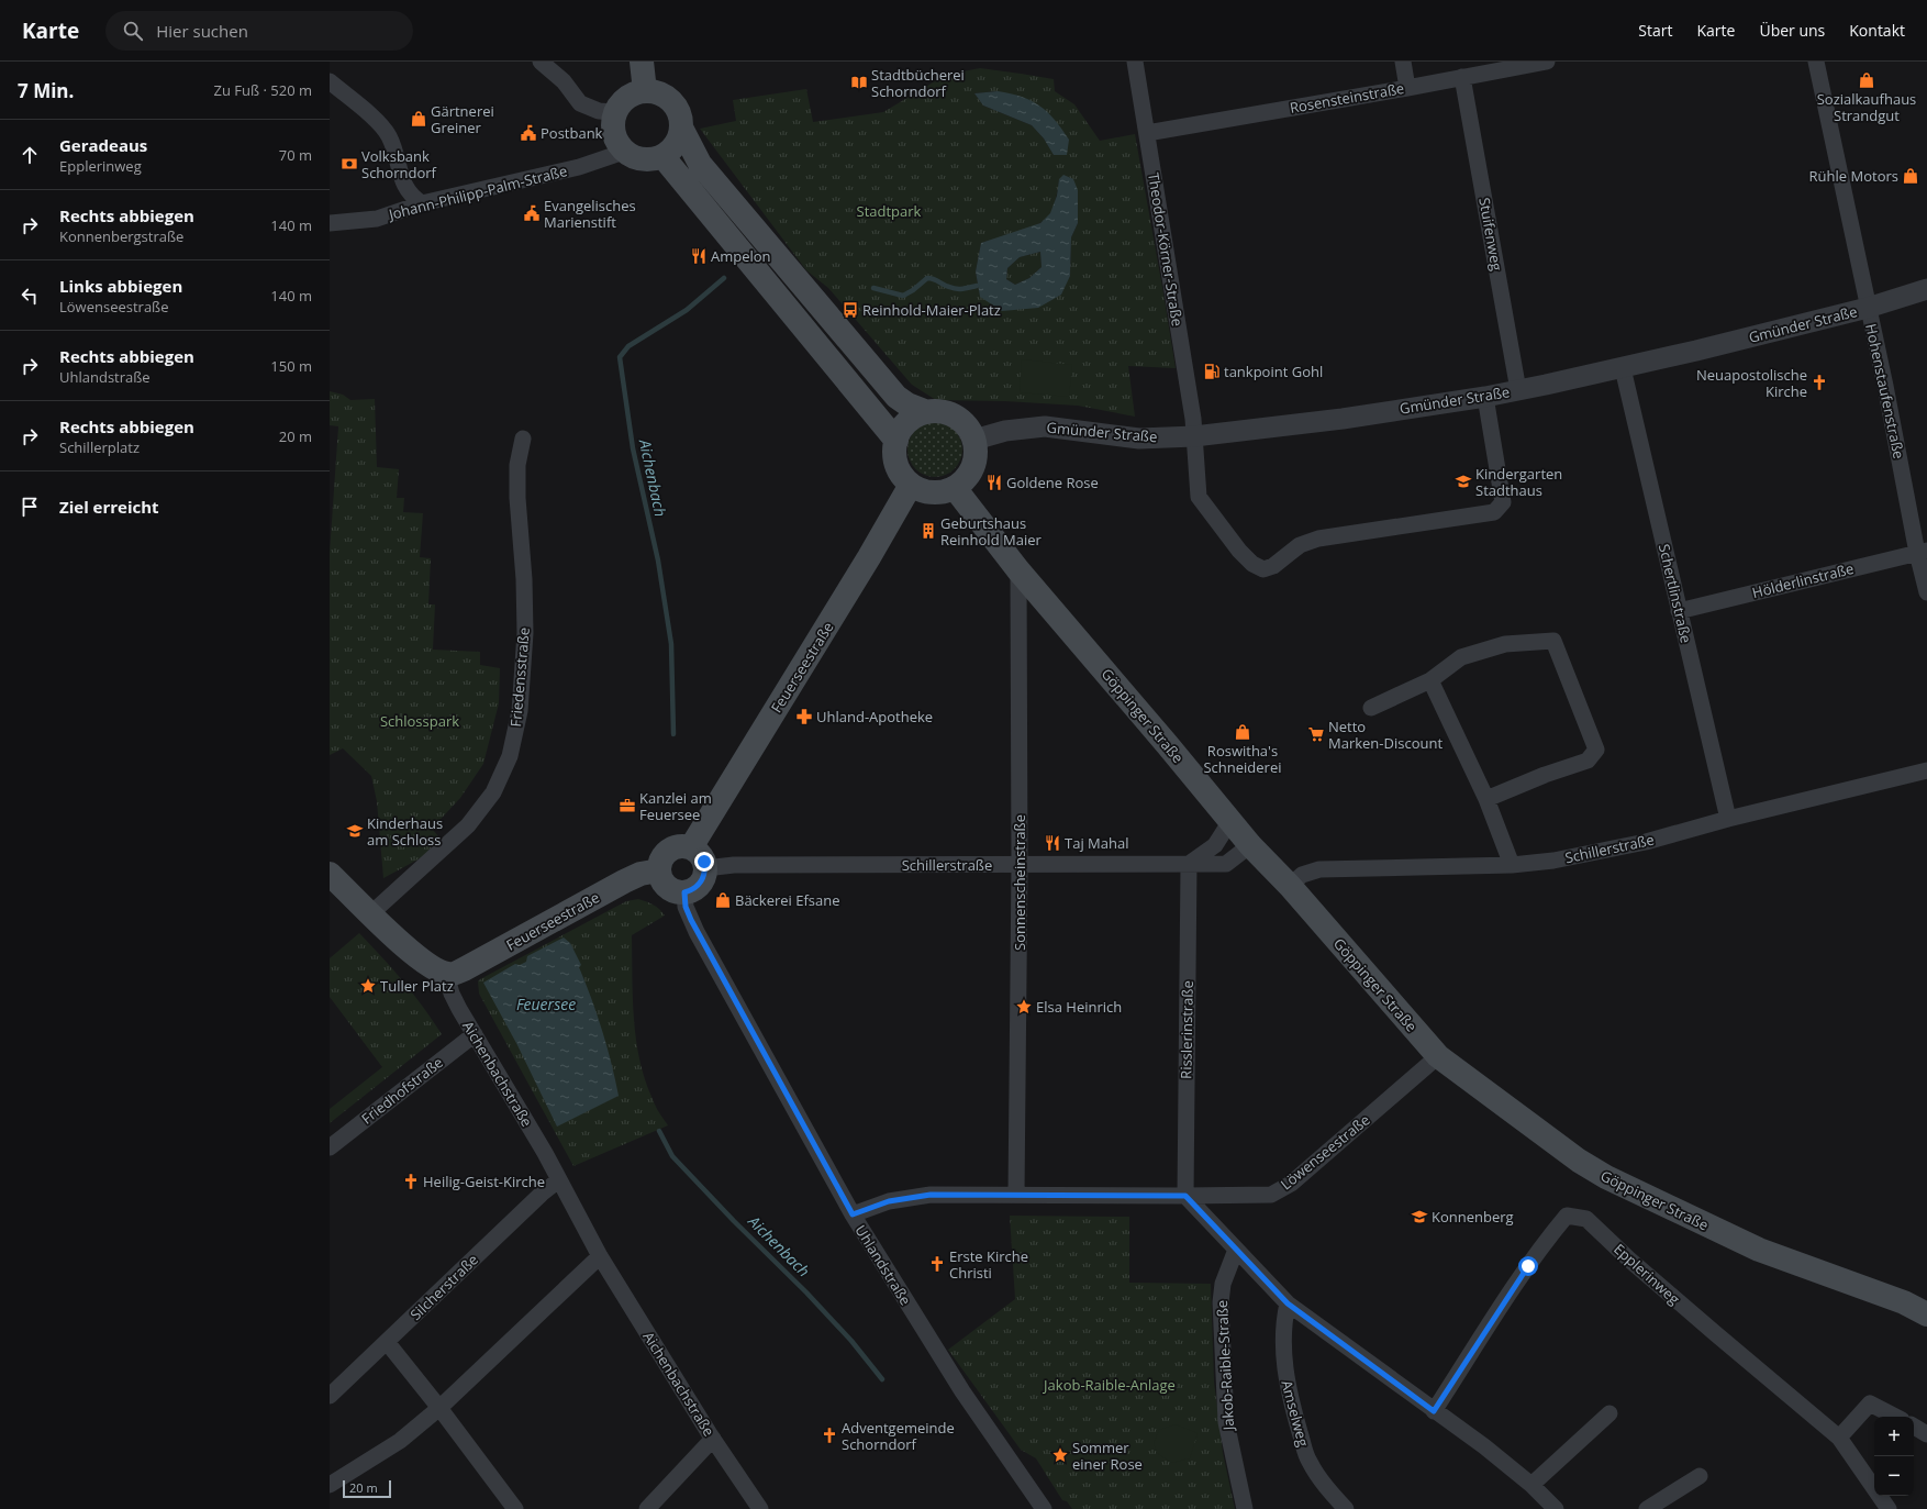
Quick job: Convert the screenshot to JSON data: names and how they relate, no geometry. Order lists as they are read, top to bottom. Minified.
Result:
{"streets":{"main road":["Feuerseestraße","Göppinger Straße"],"street":["Rosensteinstraße","Johann-Philipp-Palm-Straße","Stuifenweg","Theodor-Körner-Straße","Gmünder Straße","Hohenstaufenstraße","Hölderlinstraße","Schertlinstraße","Friedensstraße","Schillerstraße","Sonnenscheinstraße","Risslerinstraße","Aichenbachstraße","Friedhofstraße","Löwenseestraße","Uhlandstraße","Epplerinweg","Silcherstraße","Jakob-Raible-Straße","Amselweg"]},"crossings":[["Rosensteinstraße","Stuifenweg"],["Rosensteinstraße","Theodor-Körner-Straße"],["Stuifenweg","Gmünder Straße"],["Theodor-Körner-Straße","Gmünder Straße"],["Gmünder Straße","Hohenstaufenstraße"],["Gmünder Straße","Schertlinstraße"],["Gmünder Straße","Feuerseestraße"],["Gmünder Straße","Göppinger Straße"],["Hohenstaufenstraße","Hölderlinstraße"],["Hölderlinstraße","Schertlinstraße"],["Schertlinstraße","Schillerstraße"],["Feuerseestraße","Göppinger Straße"],["Feuerseestraße","Schillerstraße"],["Feuerseestraße","Aichenbachstraße"],["Feuerseestraße","Uhlandstraße"],["Göppinger Straße","Schillerstraße"],["Göppinger Straße","Sonnenscheinstraße"],["Göppinger Straße","Löwenseestraße"],["Schillerstraße","Sonnenscheinstraße"],["Schillerstraße","Risslerinstraße"],["Schillerstraße","Uhlandstraße"],["Sonnenscheinstraße","Löwenseestraße"],["Risslerinstraße","Löwenseestraße"],["Aichenbachstraße","Friedhofstraße"],["Aichenbachstraße","Silcherstraße"],["Löwenseestraße","Uhlandstraße"]],"water":["Aichenbach","Feuersee"],"parks":["Stadtpark","Schlosspark","Jakob-Raible-Anlage"],"places":{"shop":["Sozialkaufhaus Strandgut","Gärtnerei Greiner","Rühle Motors","Roswitha's Schneiderei","Bäckerei Efsane"],"library":["Stadtbücherei Schorndorf"],"public building":["Postbank","Evangelisches Marienstift"],"bank":["Volksbank Schorndorf"],"restaurant":["Ampelon","Goldene Rose","Taj Mahal"],"bus stop":["Reinhold-Maier-Platz"],"fuel station":["tankpoint Gohl"],"church":["Neuapostolische Kirche","Heilig-Geist-Kirche","Erste Kirche Christi","Adventgemeinde Schorndorf"],"school or university":["Kindergarten Stadthaus","Kinderhaus am Schloss","Konnenberg"],"building":["Geburtshaus Reinhold Maier"],"pharmacy":["Uhland-Apotheke"],"supermarket":["Netto Marken-Discount"],"office":["Kanzlei am Feuersee"],"place":["Tuller Platz","Elsa Heinrich","Sommer einer Rose"]},"scale_bar":"20 m","page":{"header":"Karte","search":"Hier suchen","nav":["Start","Karte","Über uns","Kontakt"],"heading":["7 Min.","Zu Fuß · 520 m"],"list":[["Geradeaus","Epplerinweg","70 m"],["Rechts abbiegen","Konnenbergstraße","140 m"],["Links abbiegen","Löwenseestraße","140 m"],["Rechts abbiegen","Uhlandstraße","150 m"],["Rechts abbiegen","Schillerplatz","20 m"],"Ziel erreicht"],"map_buttons":["+","−"],"scale":"20 m"}}
